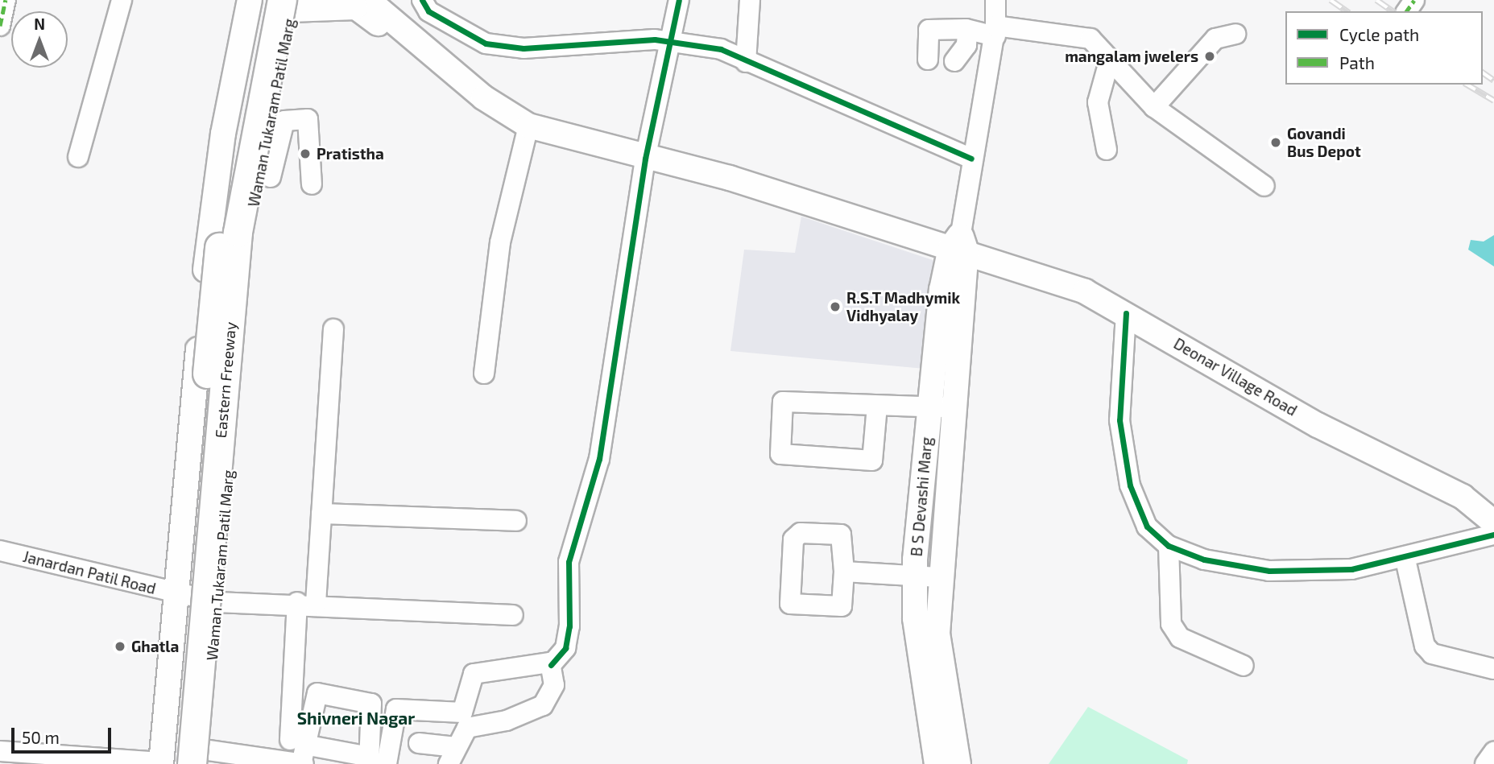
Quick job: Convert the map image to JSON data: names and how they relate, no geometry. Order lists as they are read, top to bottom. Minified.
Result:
{"streets":{"highway":["Eastern Freeway"],"main road":["Waman Tukaram Patil Marg","Deonar Village Road","B S Devashi Marg"],"street":["Janardan Patil Road"]},"crossings":[["Waman Tukaram Patil Marg","Eastern Freeway"],["Waman Tukaram Patil Marg","Janardan Patil Road"],["Deonar Village Road","B S Devashi Marg"]],"districts":["Shivneri Nagar"],"places":["mangalam jwelers","Govandi Bus Depot","Pratistha","R.S.T Madhymik Vidhyalay","Ghatla"],"legend":["Cycle path","Path"],"scale_bar":"50 m","north":"top"}
